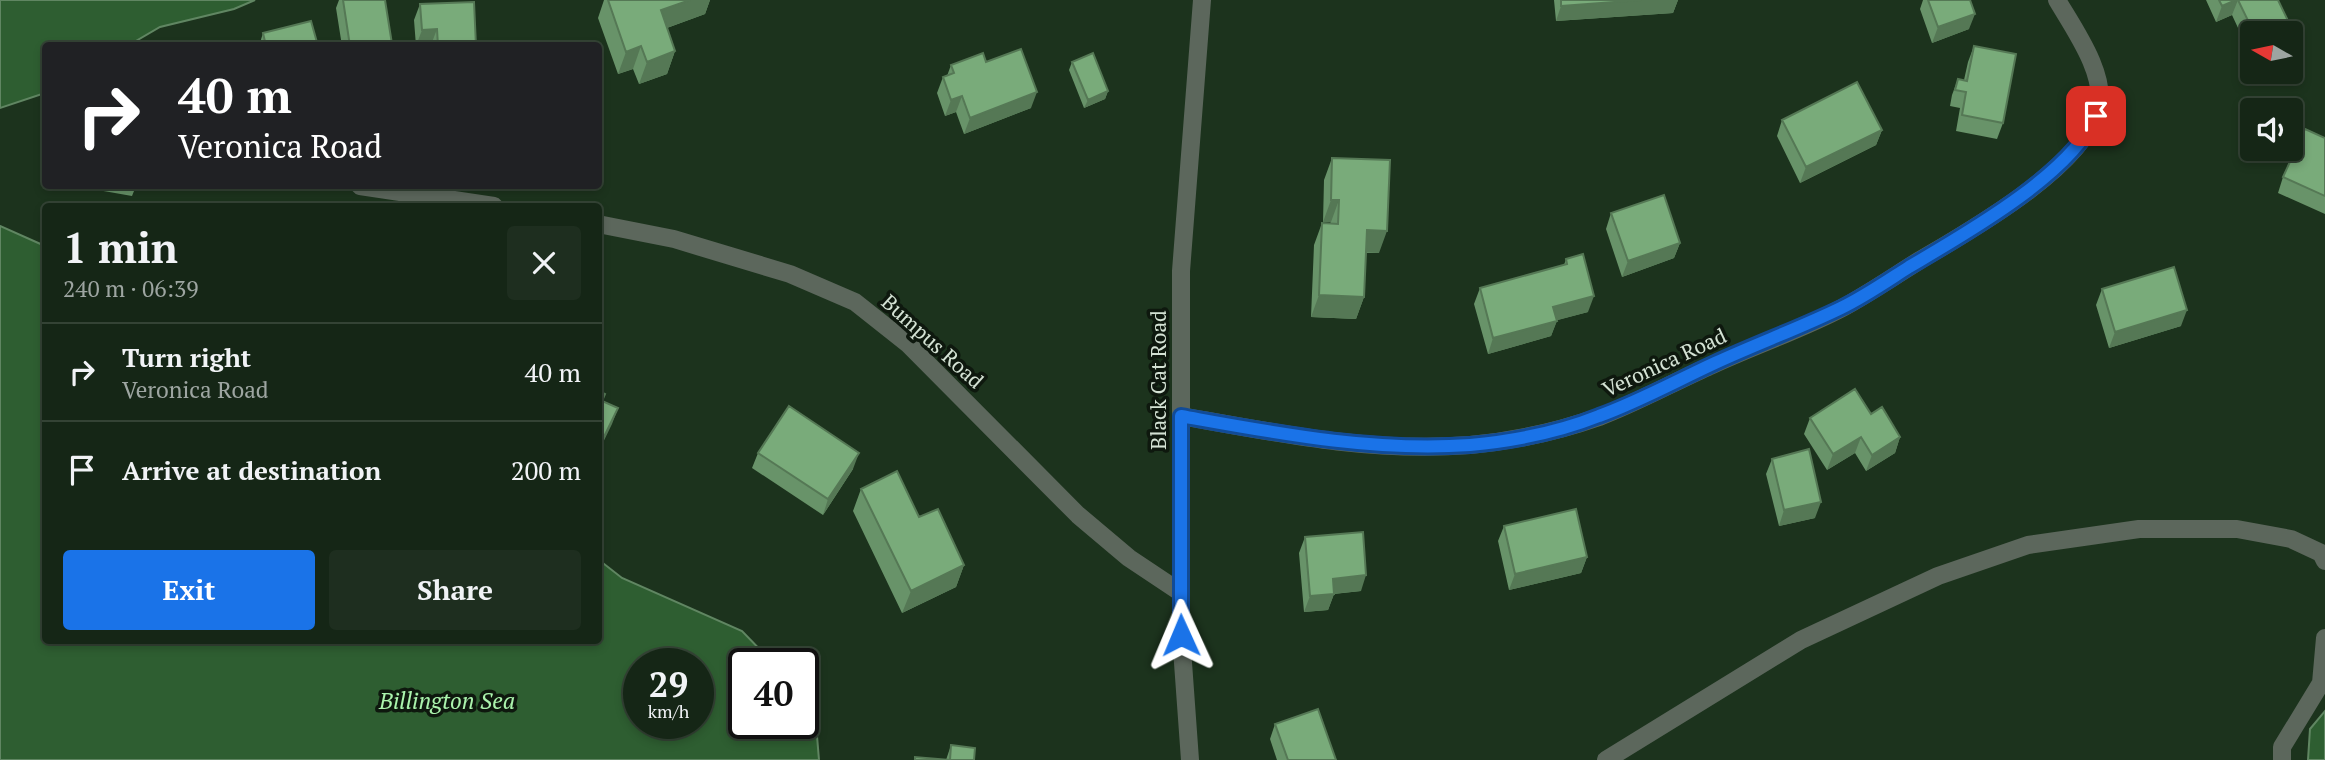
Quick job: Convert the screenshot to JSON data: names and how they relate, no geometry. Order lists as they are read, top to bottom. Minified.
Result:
{"streets":{"street":["Bumpus Road","Veronica Road","Black Cat Road"]},"crossings":[["Bumpus Road","Black Cat Road"],["Veronica Road","Black Cat Road"]],"water":["Billington Sea"],"north":"left","page":{"turn":["40 m","Veronica Road"],"heading":["1 min","240 m · 06:39"],"list":[{"name":"Turn right","note":"Veronica Road","value":"40 m"},{"name":"Arrive at destination","value":"200 m"}],"buttons":["Exit","Share"],"speed":"29 km/h","limit":"40"}}
